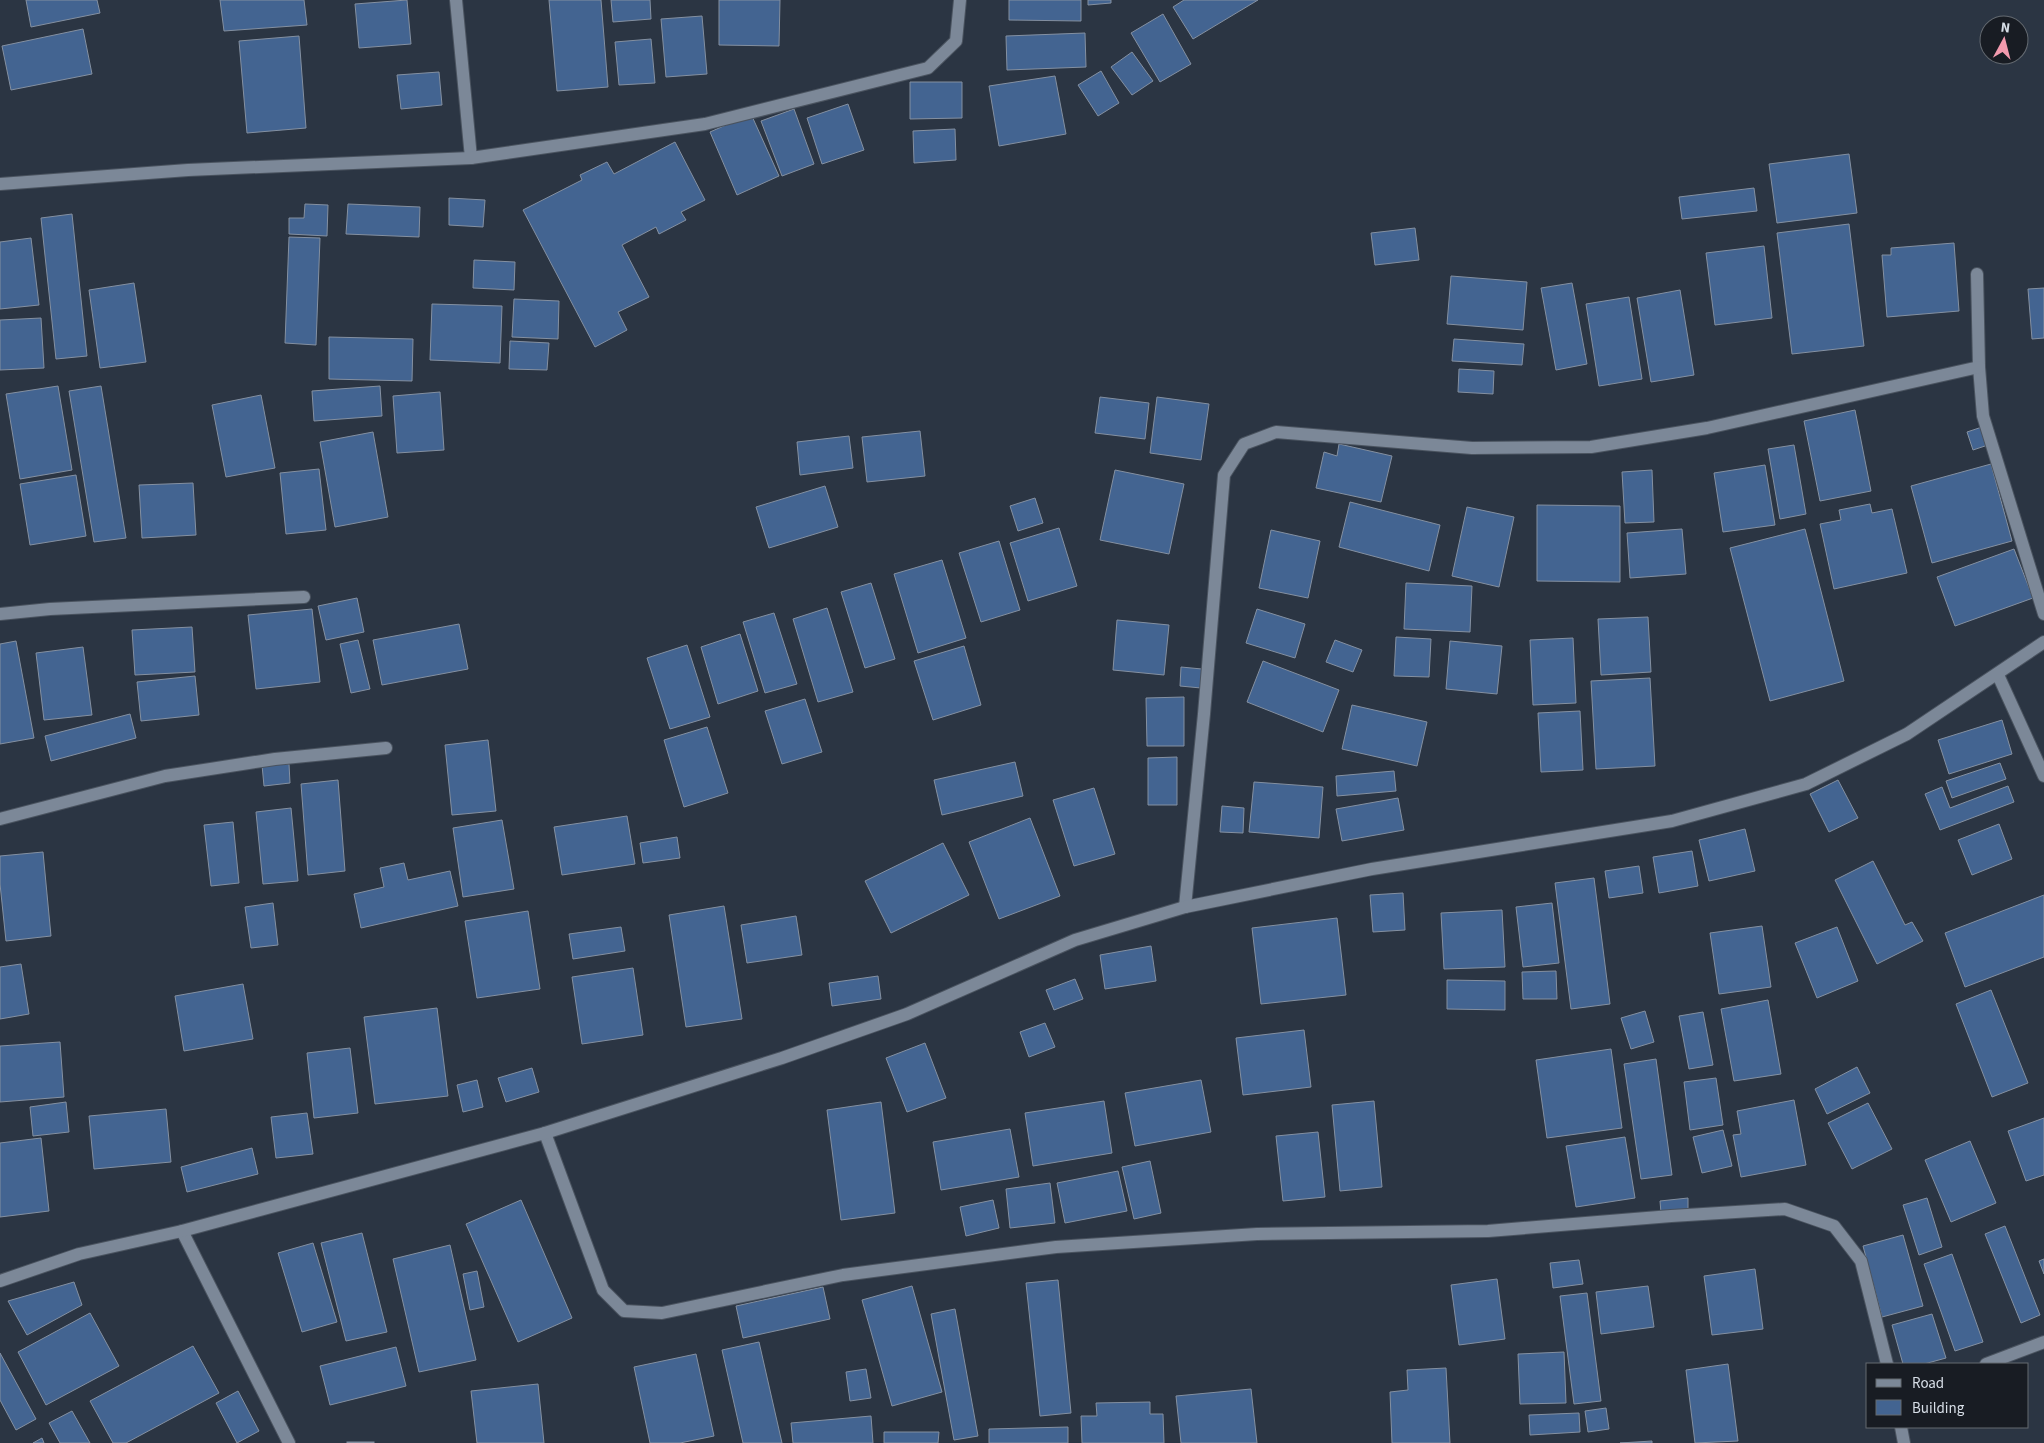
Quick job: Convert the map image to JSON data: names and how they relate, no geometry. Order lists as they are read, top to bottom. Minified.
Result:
{"legend":["Road","Building"],"north":"top"}
